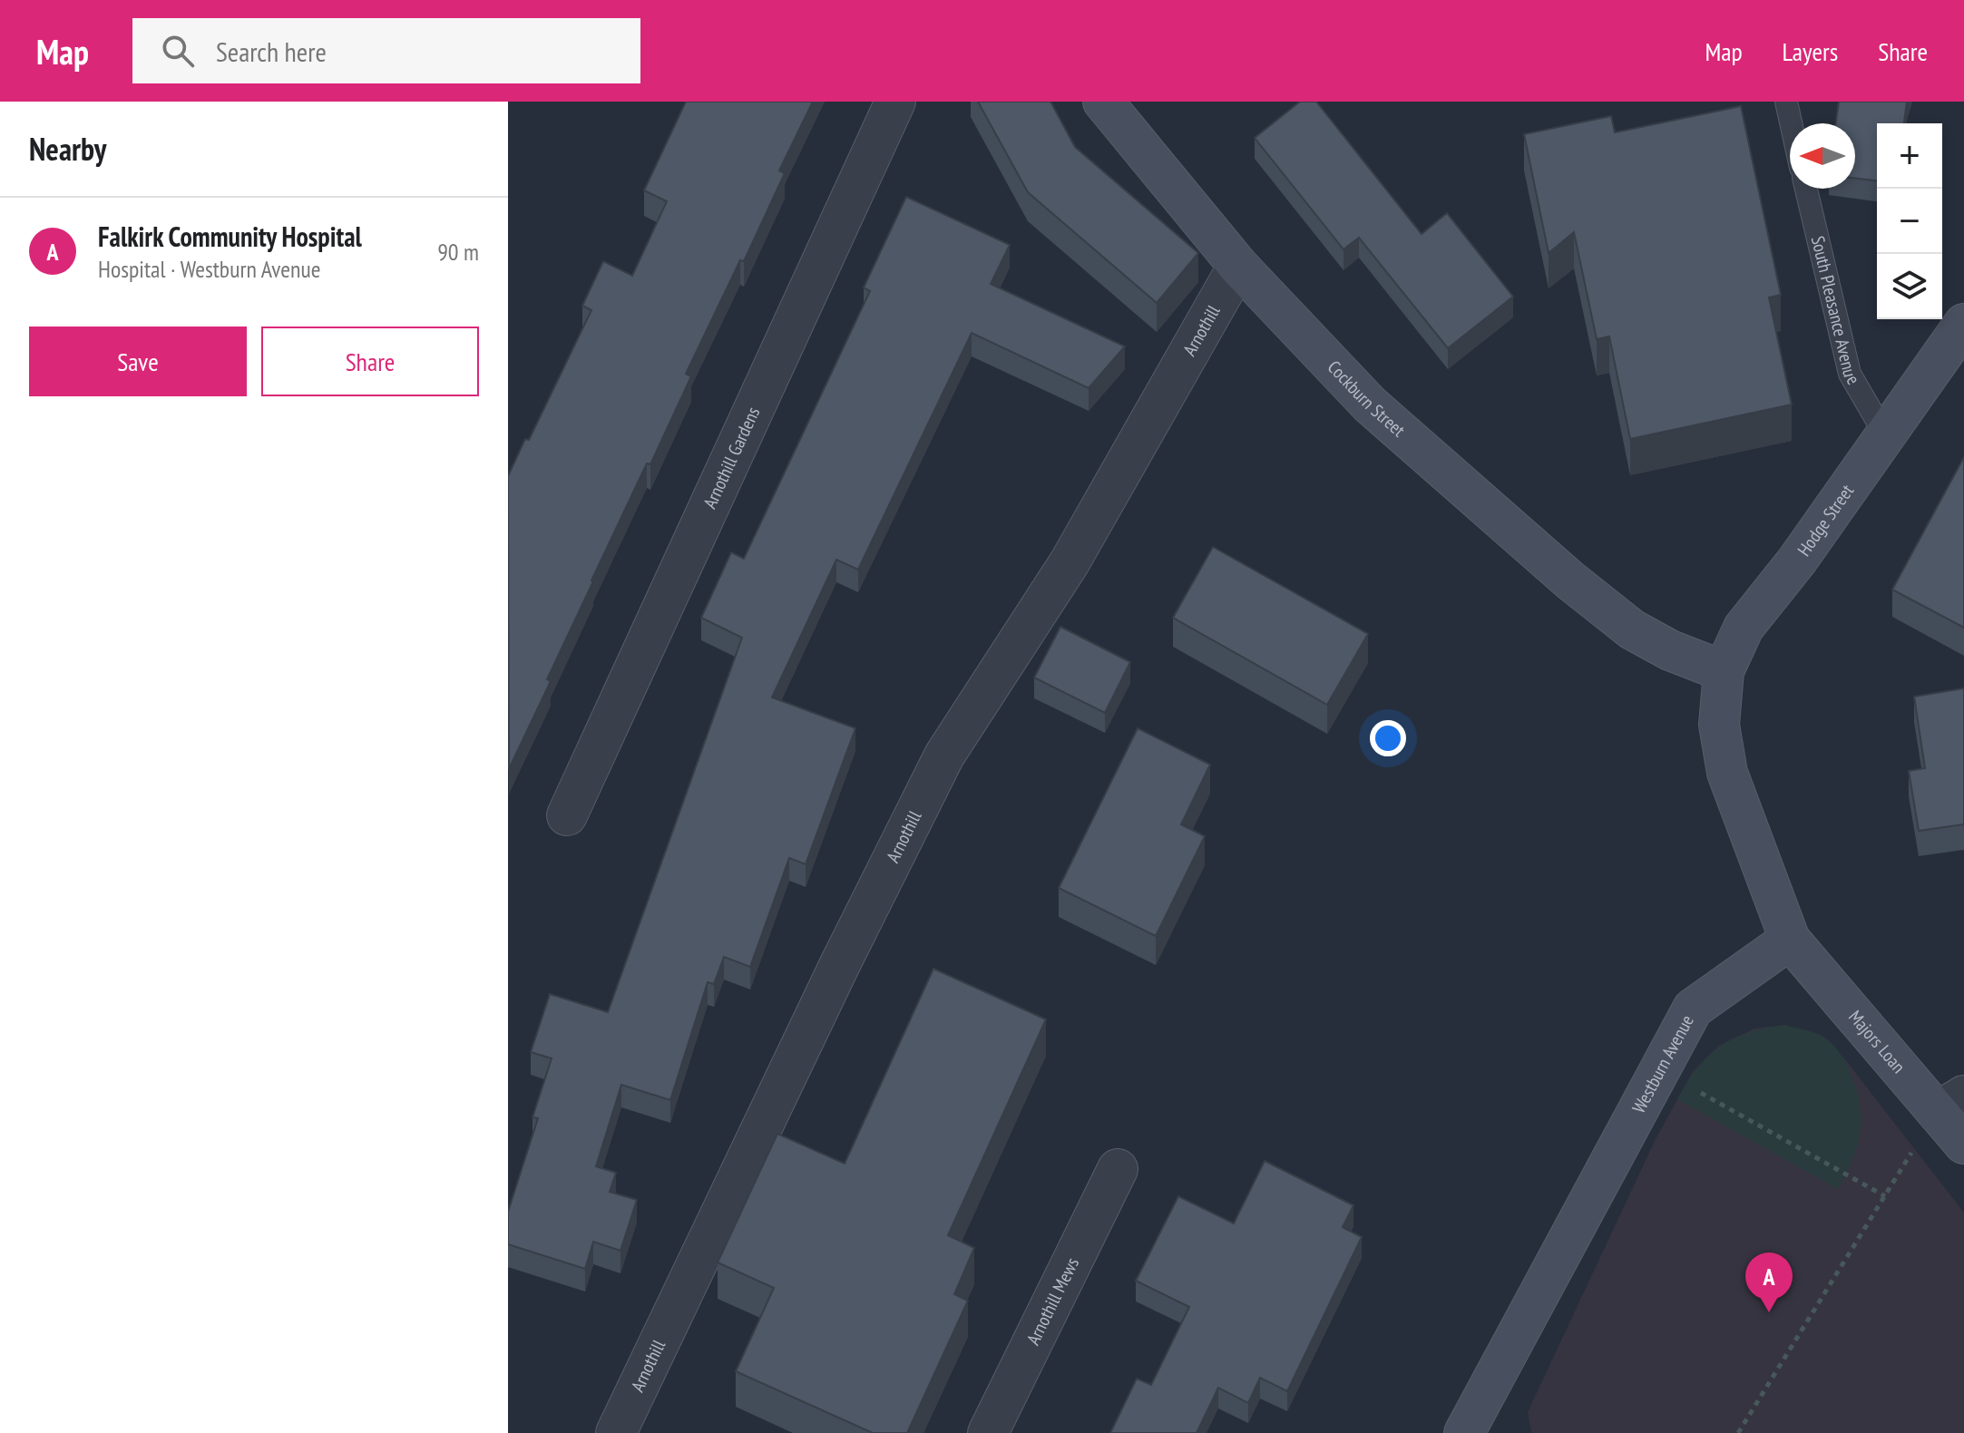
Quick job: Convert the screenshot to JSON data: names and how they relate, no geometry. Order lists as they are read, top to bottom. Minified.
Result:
{"streets":{"main road":["Cockburn Street","Hodge Street","Majors Loan","Westburn Avenue"],"street":["Arnothill","Arnothill Gardens","Arnothill Mews"],"lane":["South Pleasance Avenue"]},"crossings":[["South Pleasance Avenue","Hodge Street"],["Arnothill","Cockburn Street"],["Cockburn Street","Hodge Street"],["Majors Loan","Westburn Avenue"]],"north":"left","page":{"header":"Map","search":"Search here","nav":["Map","Layers","Share"],"heading":"Nearby","map_buttons":["+","−"],"list":[{"mark":"A","name":"Falkirk Community Hospital","note":"Hospital · Westburn Avenue","value":"90 m"}],"buttons":["Save","Share"],"pins":"A"}}
